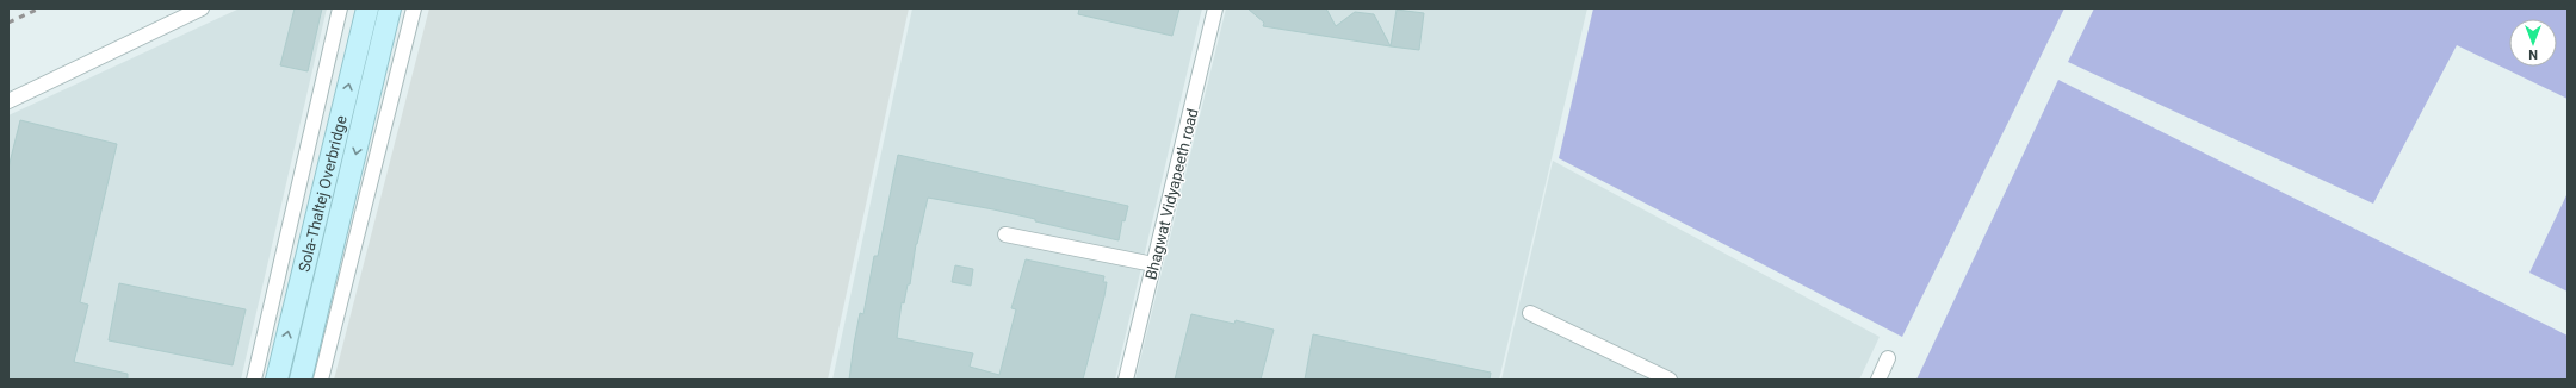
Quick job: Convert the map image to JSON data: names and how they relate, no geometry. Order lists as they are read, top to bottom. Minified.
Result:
{"streets":{"street":["Sola-Thaltej Overbridge","Bhagwat Vidyapeeth road"]},"north":"bottom"}
